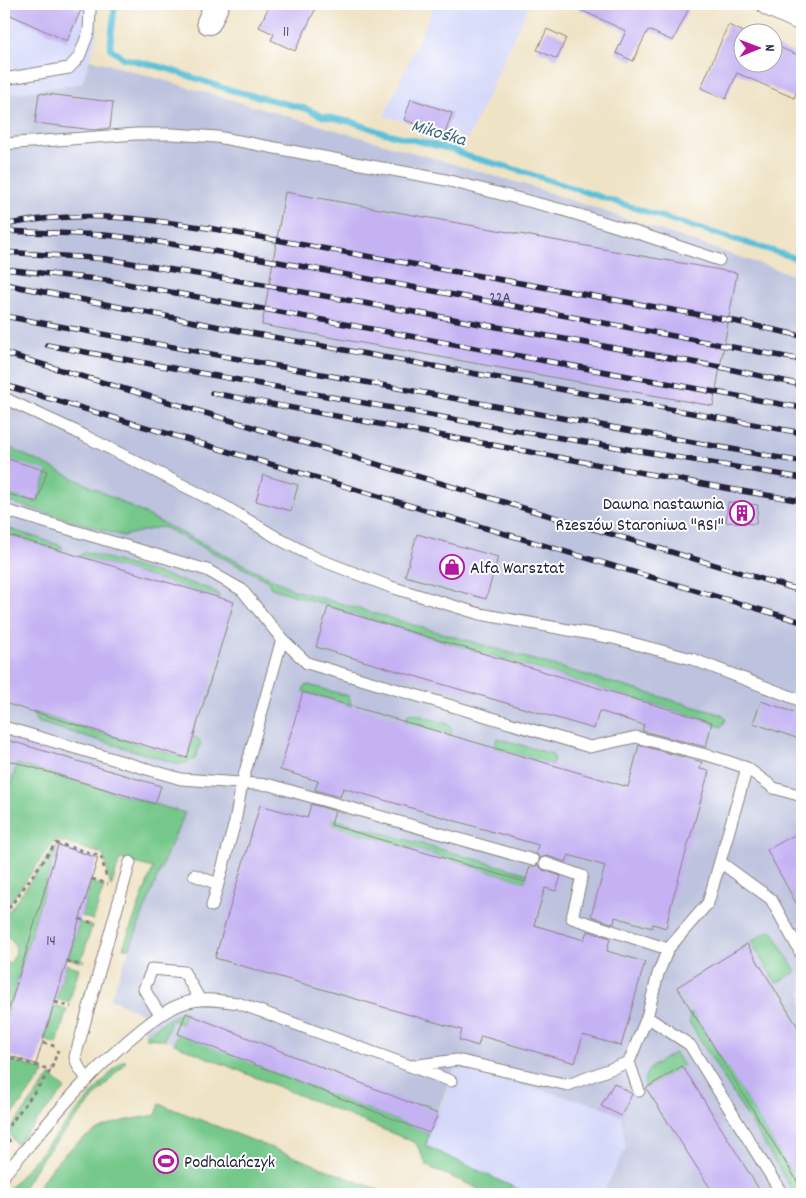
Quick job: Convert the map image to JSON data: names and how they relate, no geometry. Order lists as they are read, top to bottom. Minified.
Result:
{"water":["Mikośka"],"places":{"building":["Dawna nastawnia Rzeszów Staroniwa \"RS1\""],"shop":["Alfa Warsztat"],"sports":["Podhalańczyk"]},"house_numbers":["11","22A","14"],"north":"right"}
